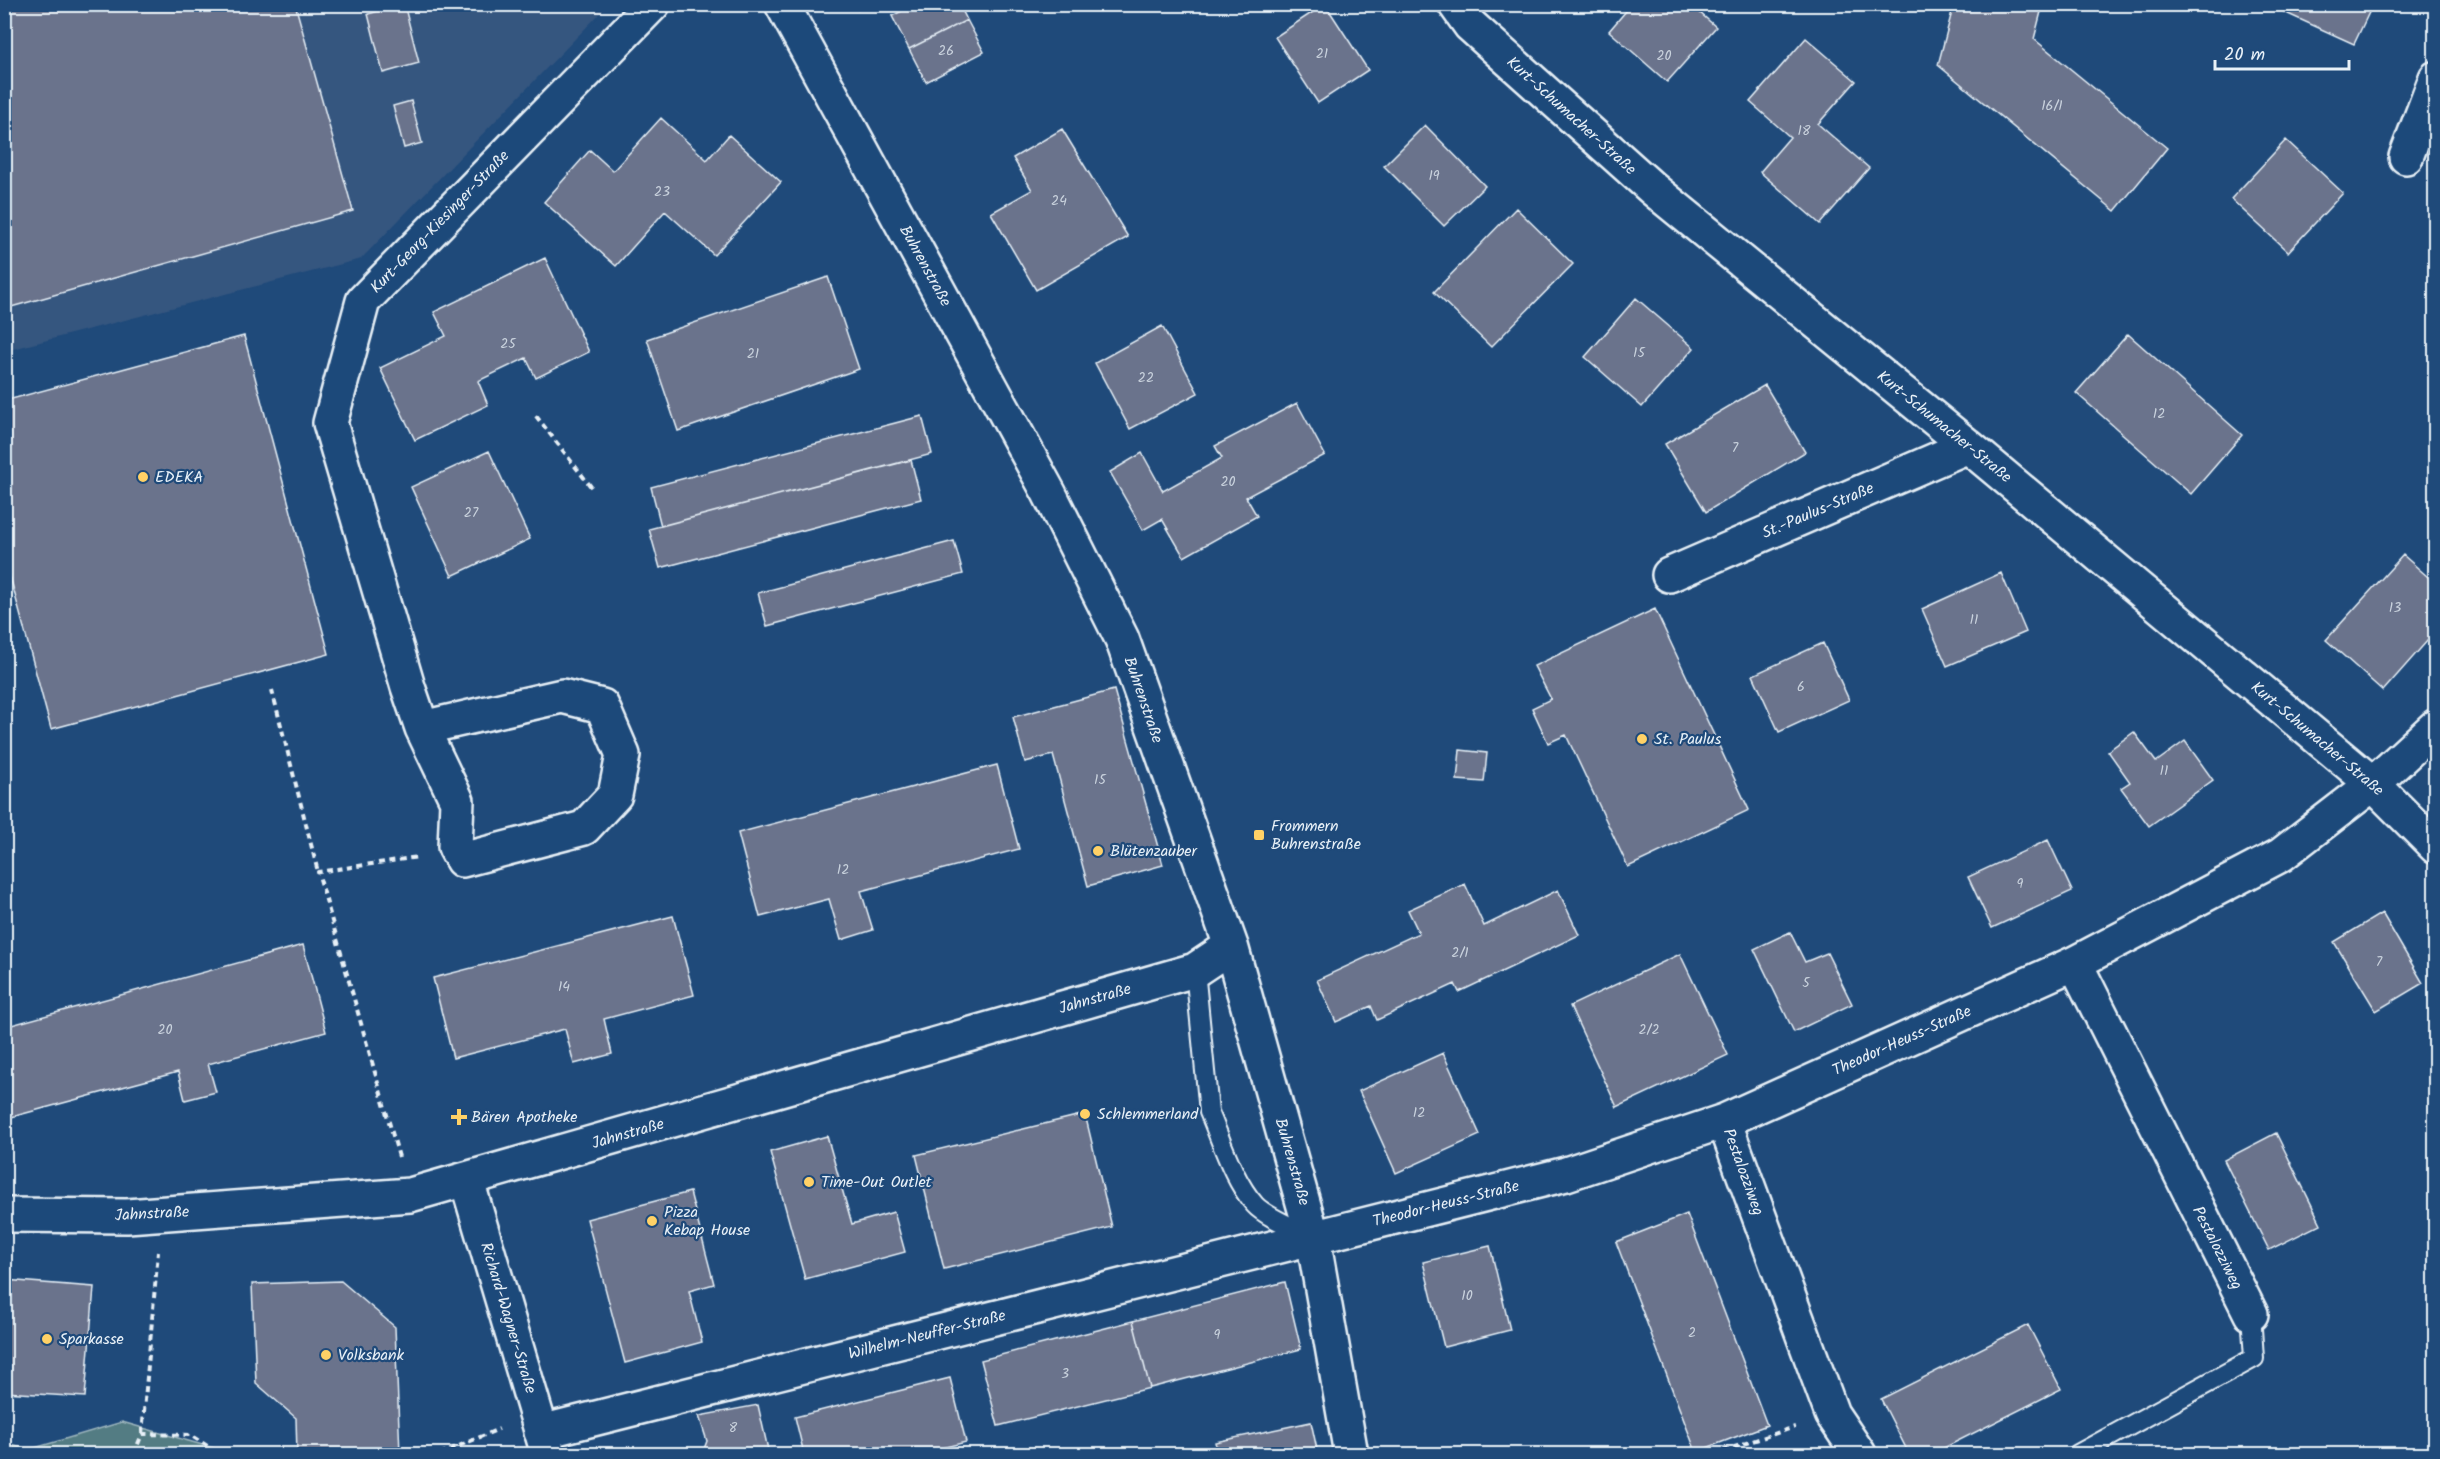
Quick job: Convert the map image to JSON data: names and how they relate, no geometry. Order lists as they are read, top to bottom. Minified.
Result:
{"streets":{"street":["Kurt-Schumacher-Straße","Kurt-Georg-Kiesinger-Straße","Buhrenstraße","St.-Paulus-Straße","Jahnstraße","Theodor-Heuss-Straße","Pestalozziweg","Richard-Wagner-Straße","Wilhelm-Neuffer-Straße"]},"crossings":[["Kurt-Schumacher-Straße","St.-Paulus-Straße"],["Kurt-Schumacher-Straße","Theodor-Heuss-Straße"],["Buhrenstraße","Jahnstraße"],["Buhrenstraße","Theodor-Heuss-Straße"],["Buhrenstraße","Wilhelm-Neuffer-Straße"],["Jahnstraße","Richard-Wagner-Straße"],["Theodor-Heuss-Straße","Pestalozziweg"],["Theodor-Heuss-Straße","Wilhelm-Neuffer-Straße"],["Richard-Wagner-Straße","Wilhelm-Neuffer-Straße"]],"places":{"other":["EDEKA","St. Paulus","Blütenzauber","Schlemmerland","Time-Out Outlet","Pizza Kebap House","Sparkasse","Volksbank"],"transit":["Frommern Buhrenstraße"],"health":["Bären Apotheke"]},"house_numbers":["26","21","20","16/1","18","19","23","24","25","15","21","22","12","7","20","27","13","11","6","11","15","12","9","2/1","7","5","14","20","2/2","12","10","2","9","3","8"],"scale_bar":"20 m"}
